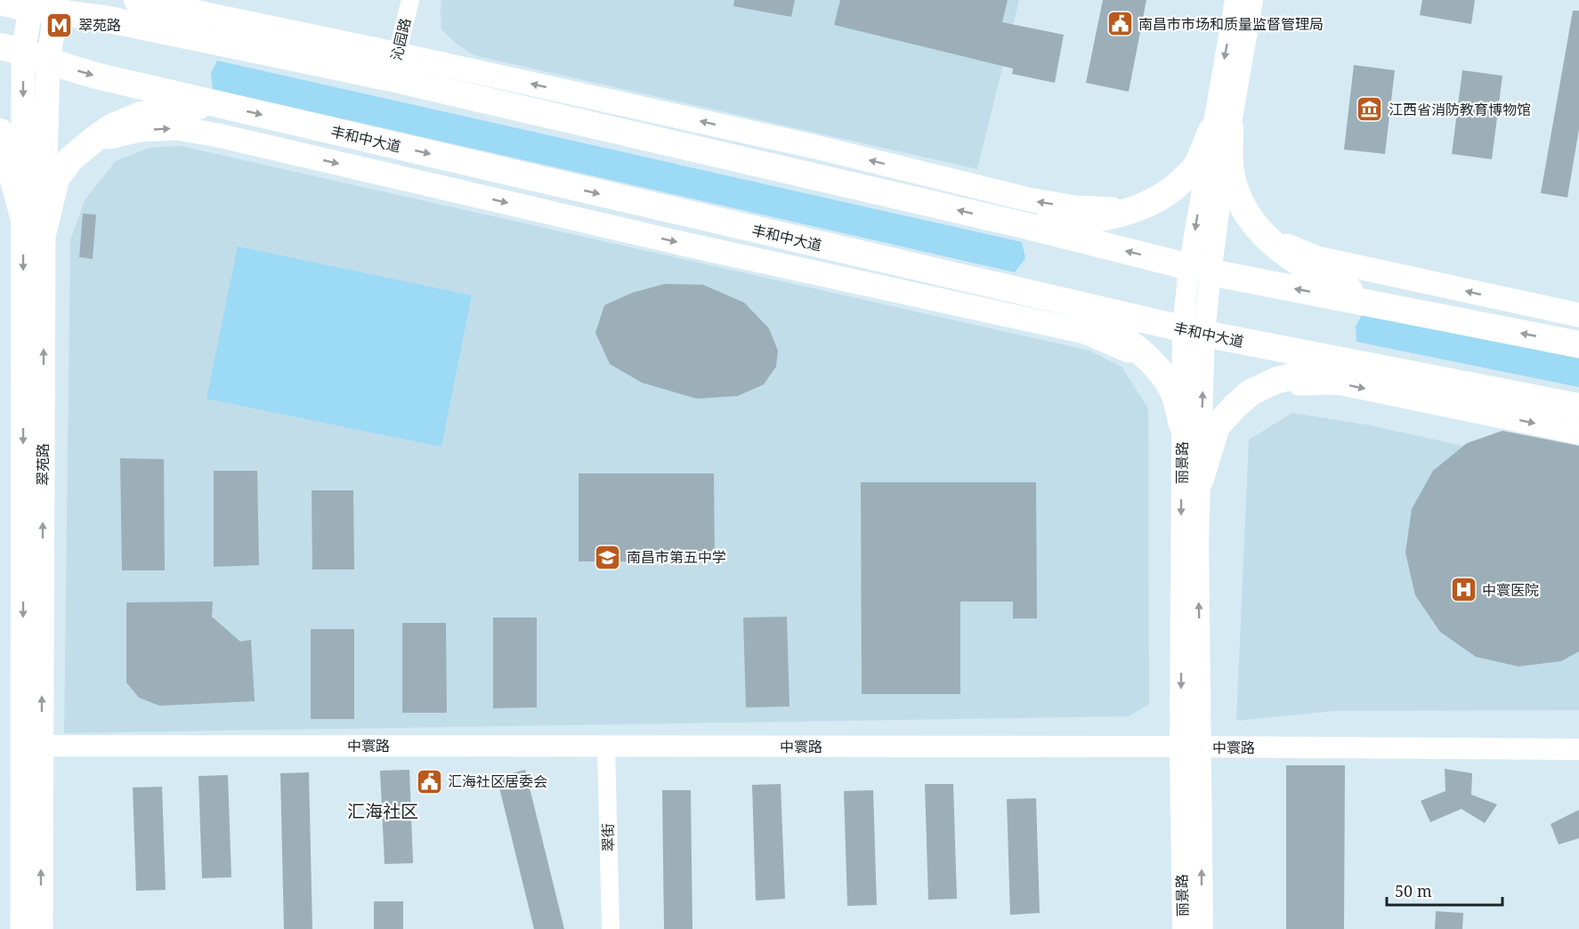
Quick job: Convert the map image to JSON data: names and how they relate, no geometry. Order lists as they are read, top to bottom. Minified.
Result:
{"streets":{"main road":["丰和中大道","翠苑路"],"street":["沁园路","丽景路","中寰路","翠街"]},"crossings":[["丰和中大道","丽景路"],["丰和中大道","翠苑路"],["丽景路","中寰路"],["翠苑路","中寰路"],["中寰路","翠街"]],"districts":["汇海社区"],"places":{"public building":["南昌市市场和质量监督管理局","汇海社区居委会"],"metro station":["翠苑路"],"museum":["江西省消防教育博物馆"],"school or university":["南昌市第五中学"],"hospital":["中寰医院"]},"scale_bar":"50 m"}
